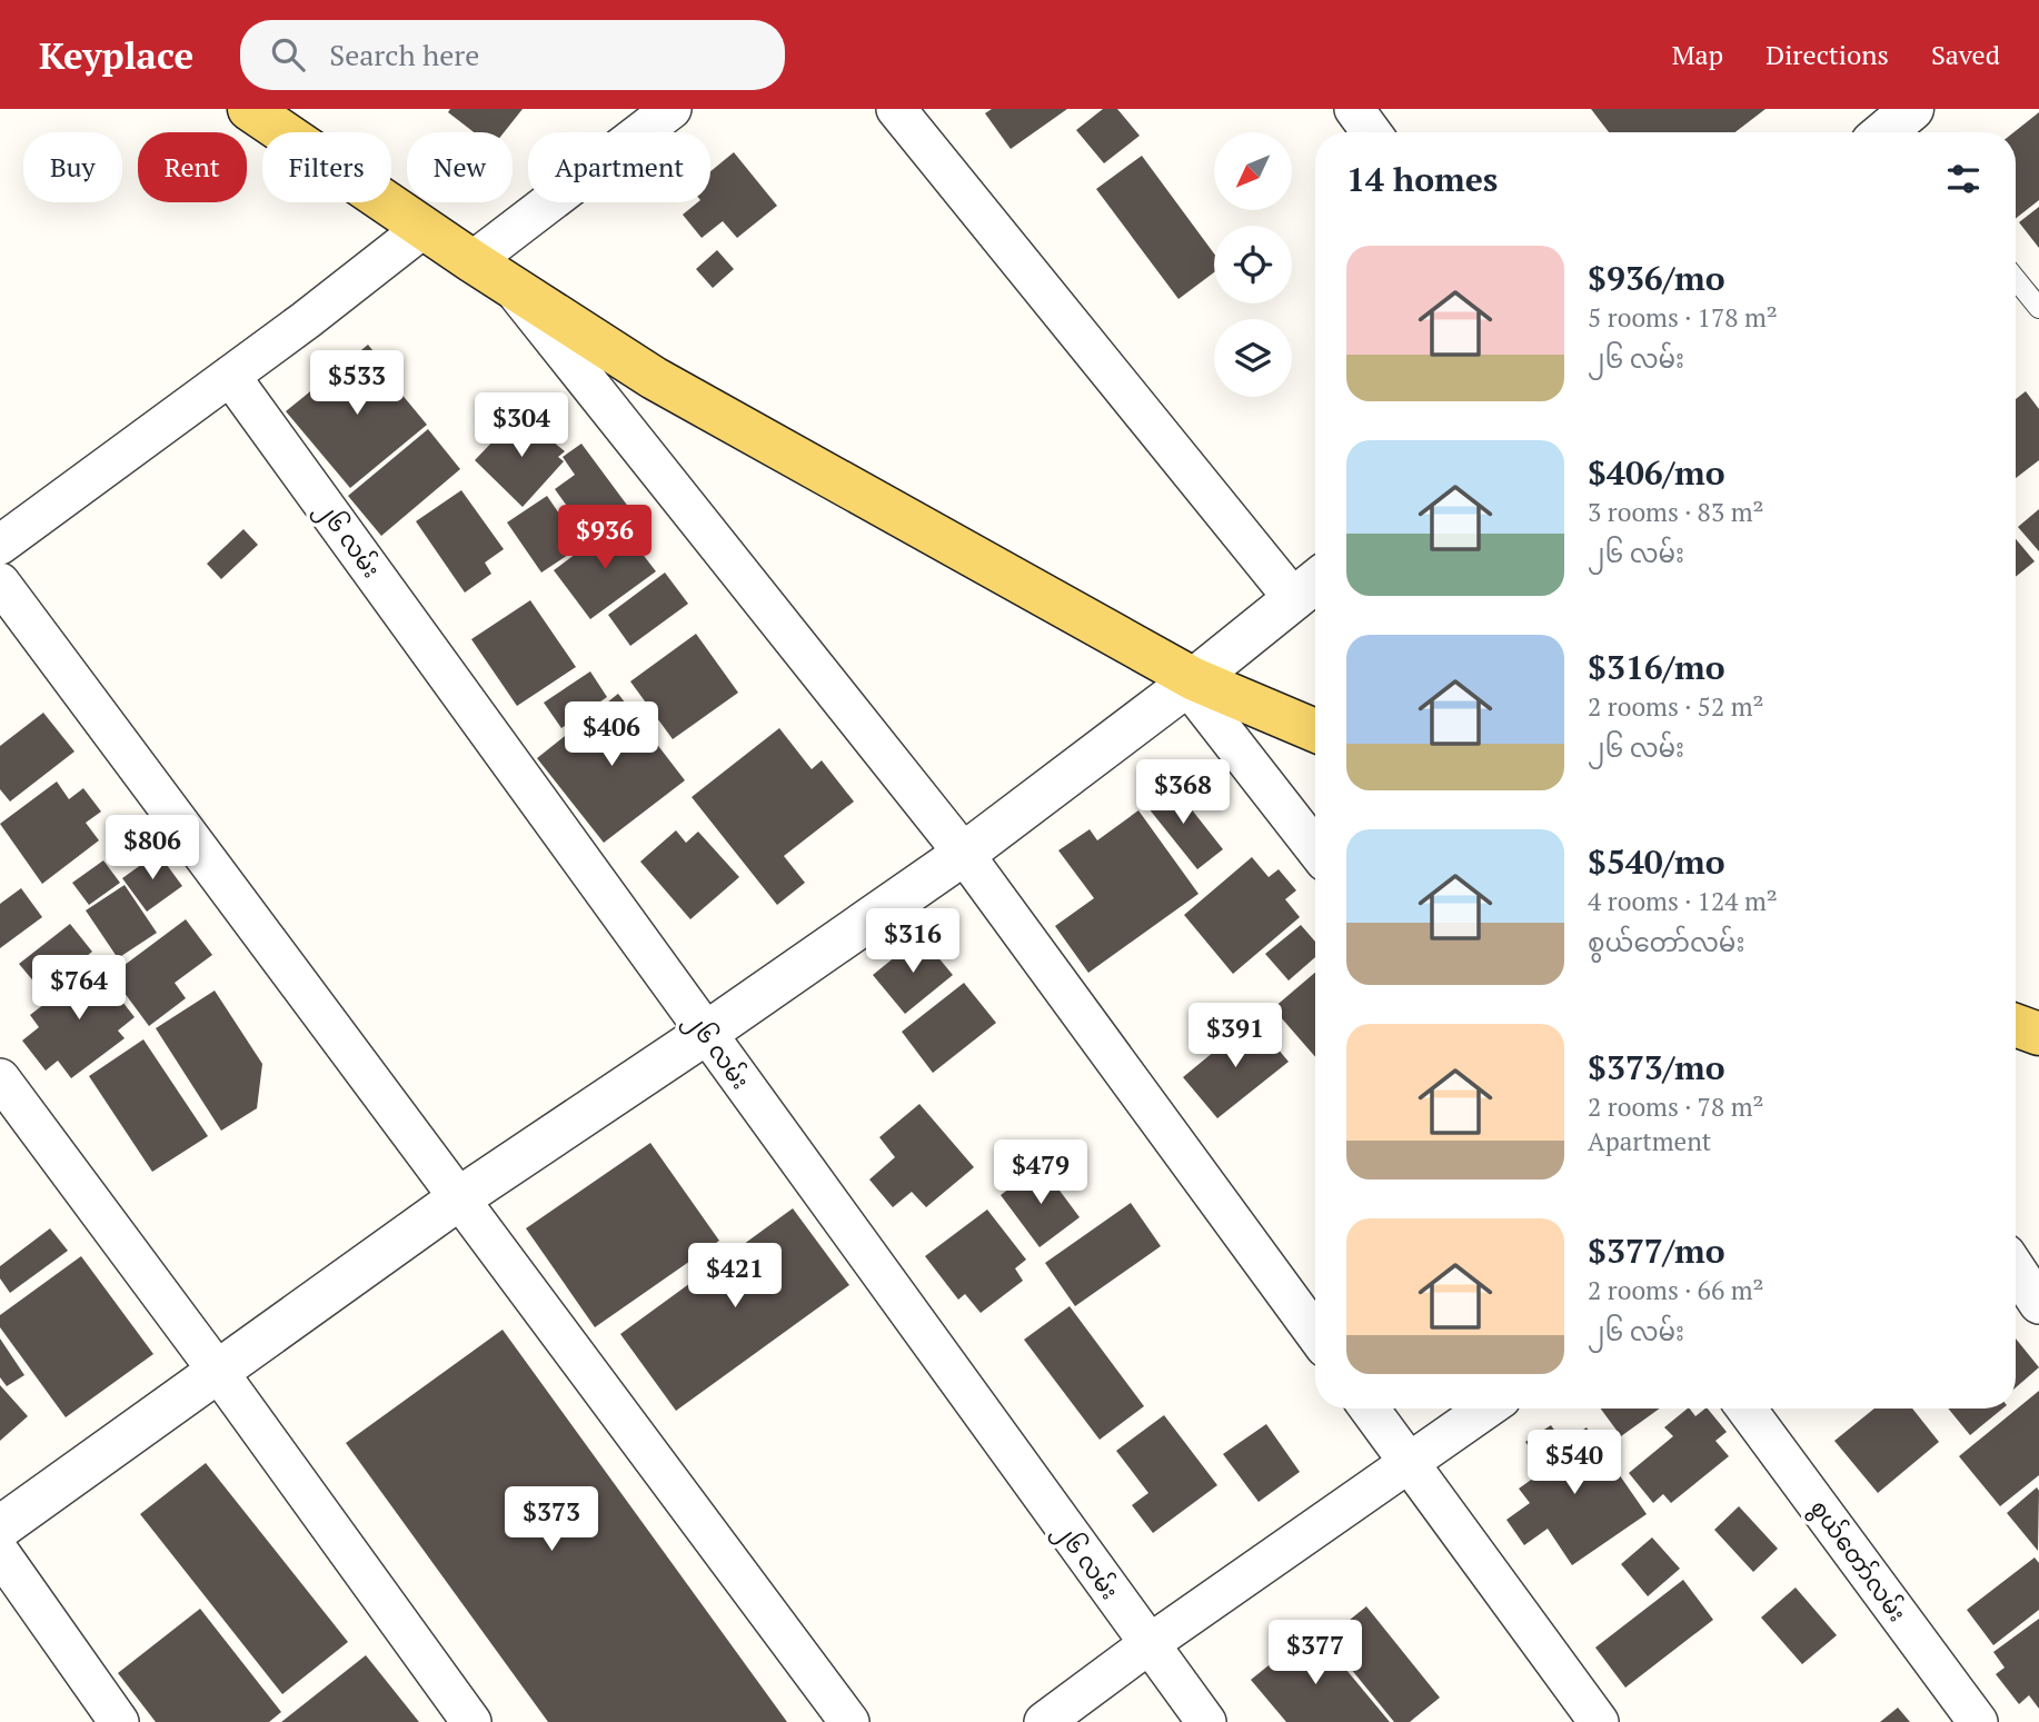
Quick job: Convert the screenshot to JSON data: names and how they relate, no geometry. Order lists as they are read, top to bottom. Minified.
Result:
{"streets":{"street":["၂၆ လမ်း","စွယ်တော်လမ်း"]},"north":"bottom left","page":{"header":"Keyplace","search":"Search here","nav":["Map","Directions","Saved"],"chip":["Buy","Rent","Filters","New","Apartment"],"heading":"14 homes","list":[{"name":"$936/mo","note":"5 rooms · 178 m² · ၂၆ လမ်း"},{"name":"$406/mo","note":"3 rooms · 83 m² · ၂၆ လမ်း"},{"name":"$316/mo","note":"2 rooms · 52 m² · ၂၆ လမ်း"},{"name":"$540/mo","note":"4 rooms · 124 m² · စွယ်တော်လမ်း"},{"name":"$373/mo","note":"2 rooms · 78 m² · Apartment"},{"name":"$377/mo","note":"2 rooms · 66 m² · ၂၆ လမ်း"}],"price":["$533","$304","$936","$406","$368","$806","$316","$764","$391","$479","$421","$540","$373","$377"]}}
